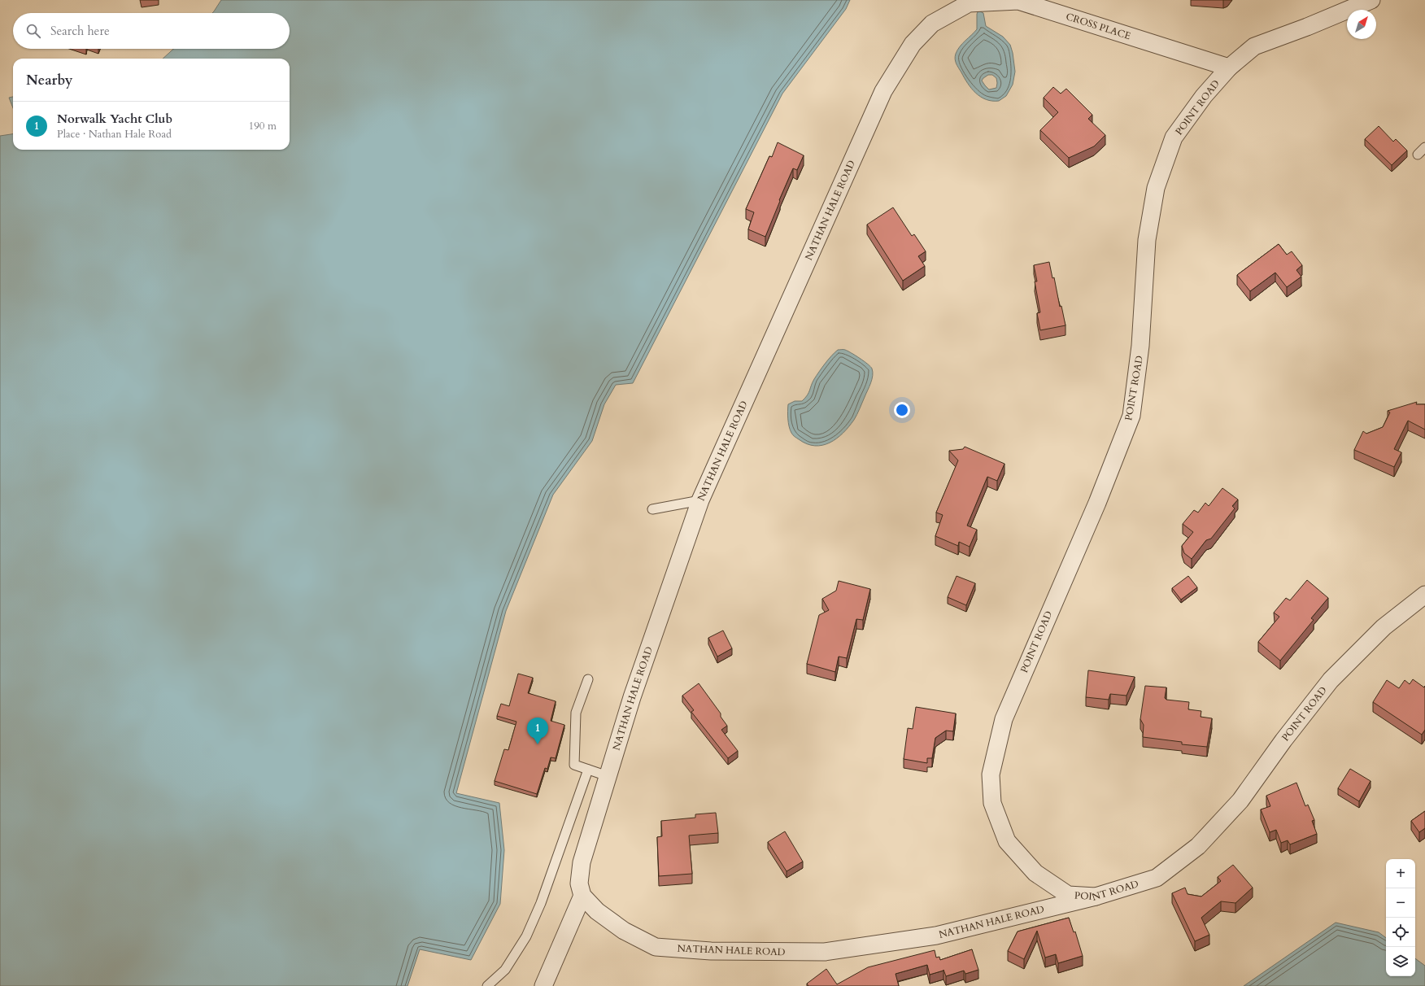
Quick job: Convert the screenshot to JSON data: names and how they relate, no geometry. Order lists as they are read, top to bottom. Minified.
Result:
{"streets":{"street":["CROSS PLACE","POINT ROAD","NATHAN HALE ROAD"]},"crossings":[["CROSS PLACE","POINT ROAD"],["CROSS PLACE","NATHAN HALE ROAD"],["POINT ROAD","NATHAN HALE ROAD"]],"north":"top right","page":{"search":"Search here","heading":"Nearby","list":[{"mark":"1","name":"Norwalk Yacht Club","note":"Place · Nathan Hale Road","value":"190 m"}],"pins":"1","map_buttons":["+","−"]}}
